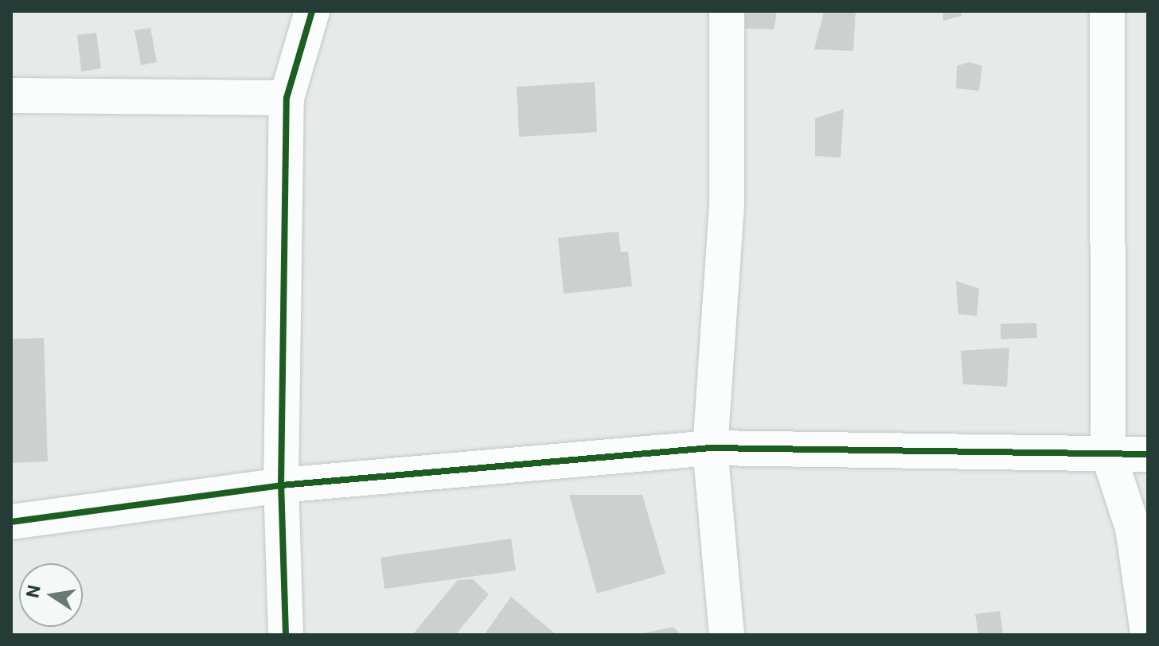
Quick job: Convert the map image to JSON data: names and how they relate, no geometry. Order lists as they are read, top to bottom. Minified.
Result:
{"north":"left"}
